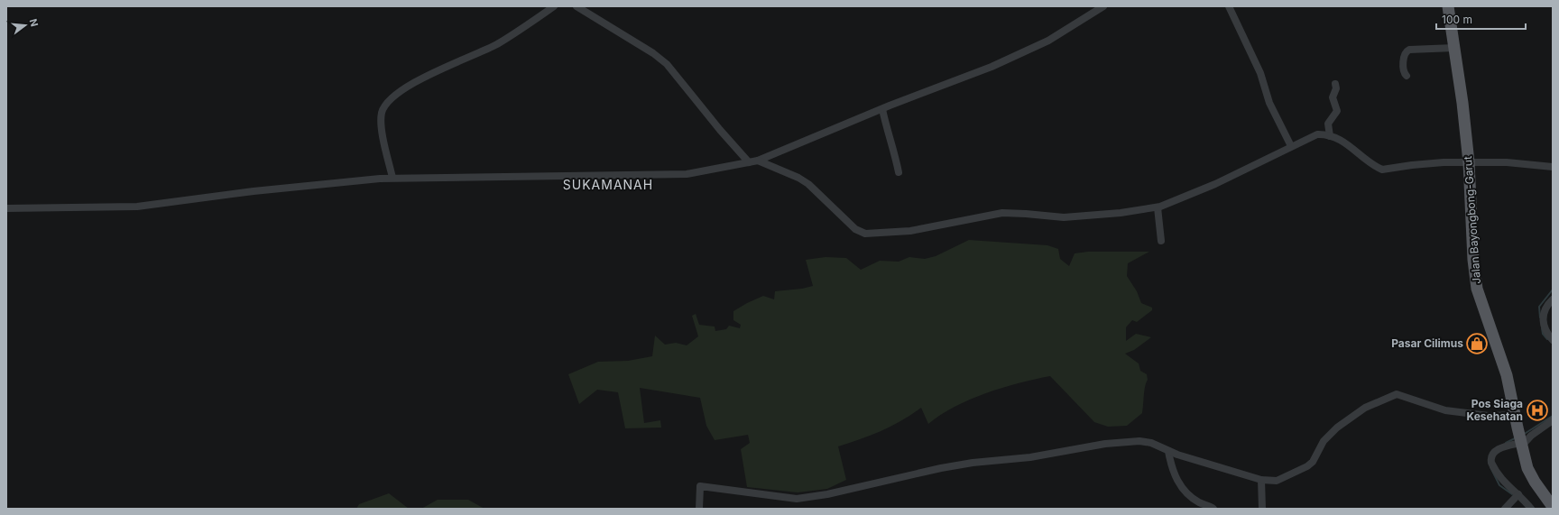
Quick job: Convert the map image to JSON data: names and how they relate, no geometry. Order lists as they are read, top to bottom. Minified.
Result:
{"streets":{"main road":["Jalan Bayongbong-Garut"]},"districts":["SUKAMANAH"],"places":{"shop":["Pasar Cilimus"],"hospital":["Pos Siaga Kesehatan"]},"scale_bar":"100 m","north":"right"}
